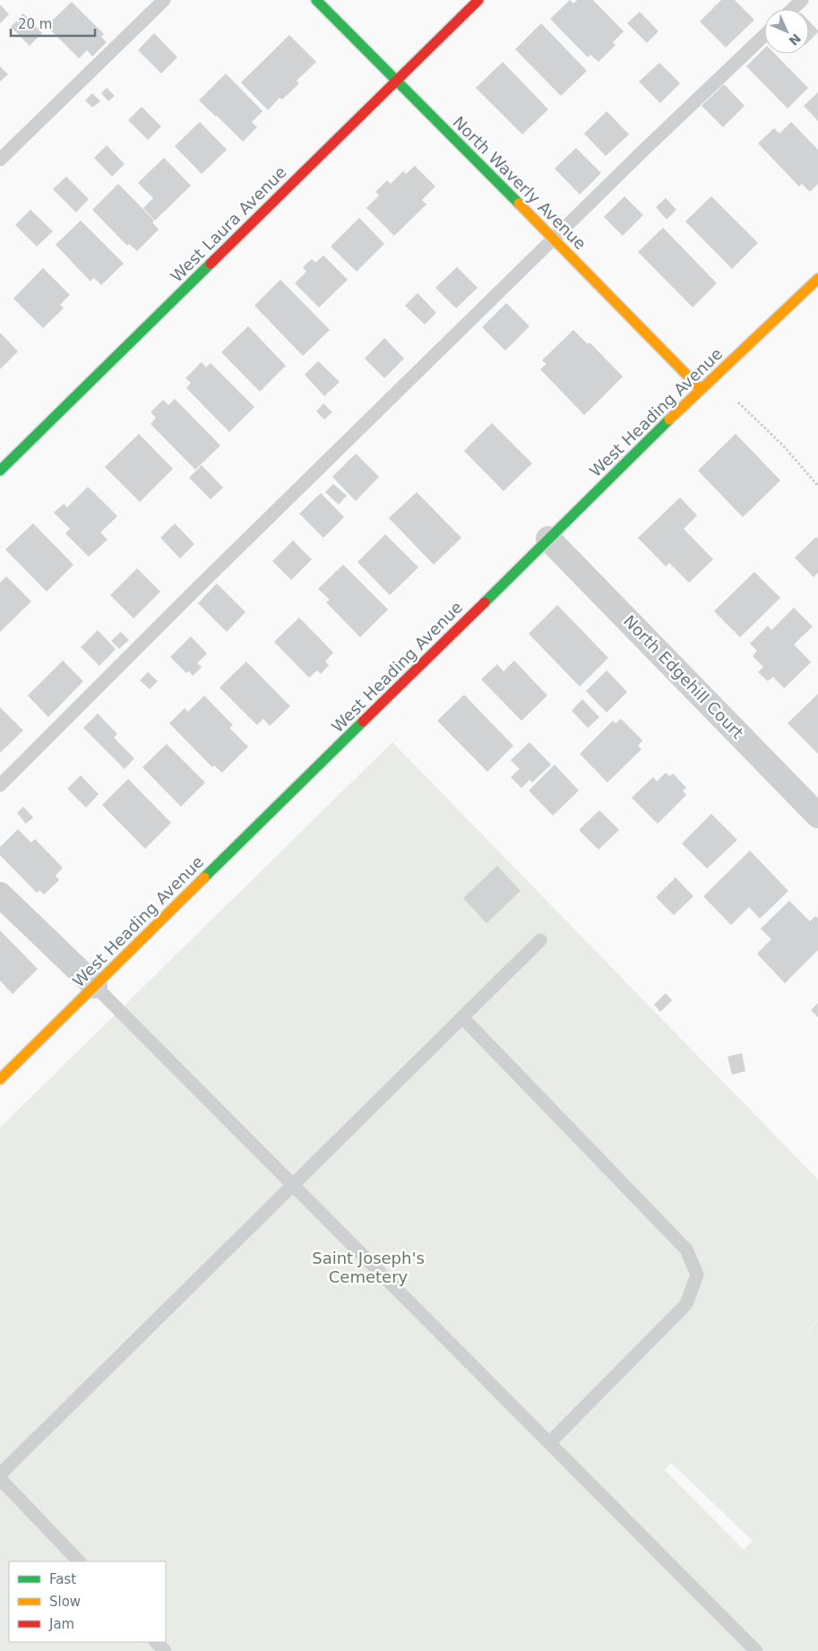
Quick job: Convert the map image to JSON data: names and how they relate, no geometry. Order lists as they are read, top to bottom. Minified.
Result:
{"streets":{"street":["North Waverly Avenue","West Laura Avenue","West Heading Avenue","North Edgehill Court"]},"crossings":[["North Waverly Avenue","West Laura Avenue"],["North Waverly Avenue","West Heading Avenue"],["West Heading Avenue","North Edgehill Court"]],"parks":["Saint Joseph's Cemetery"],"legend":["Fast","Slow","Jam"],"scale_bar":"20 m","north":"bottom right"}
